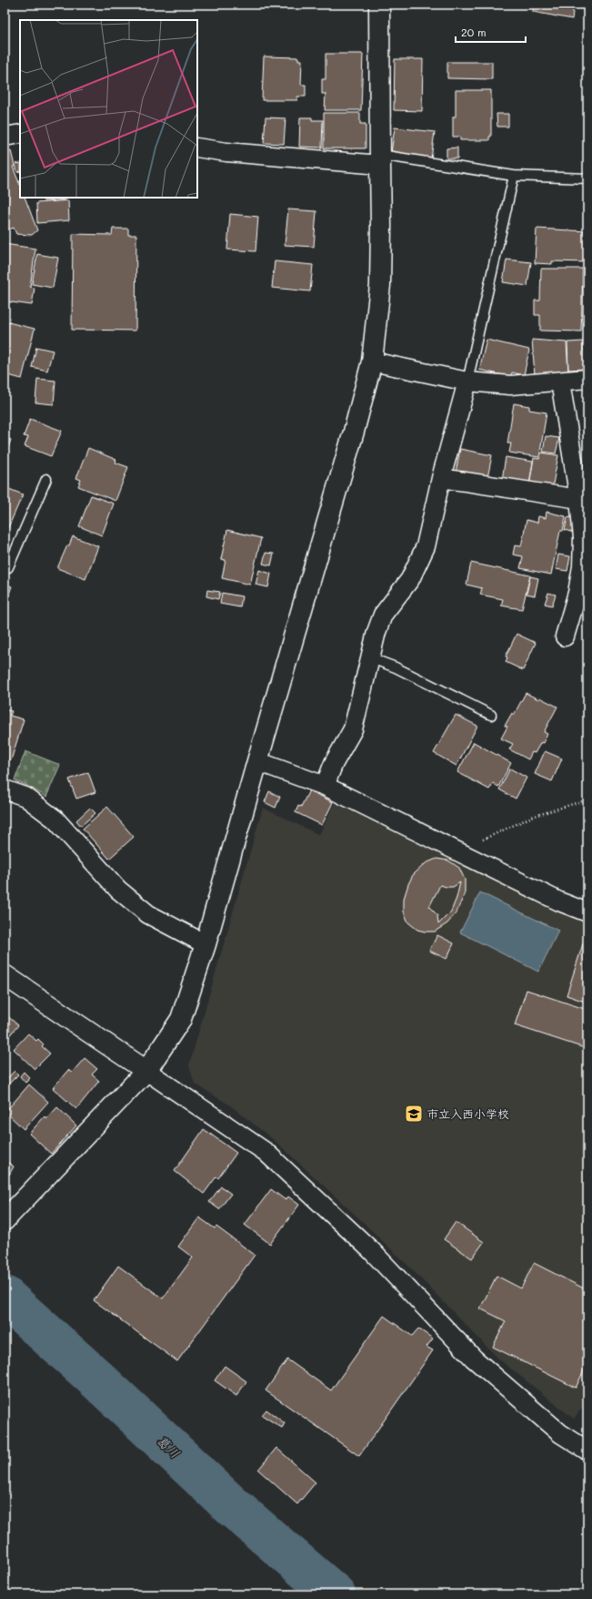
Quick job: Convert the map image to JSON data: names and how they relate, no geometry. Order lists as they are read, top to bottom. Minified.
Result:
{"water":["葛川"],"places":{"school or university":["市立入西小学校"]},"scale_bar":"20 m"}
